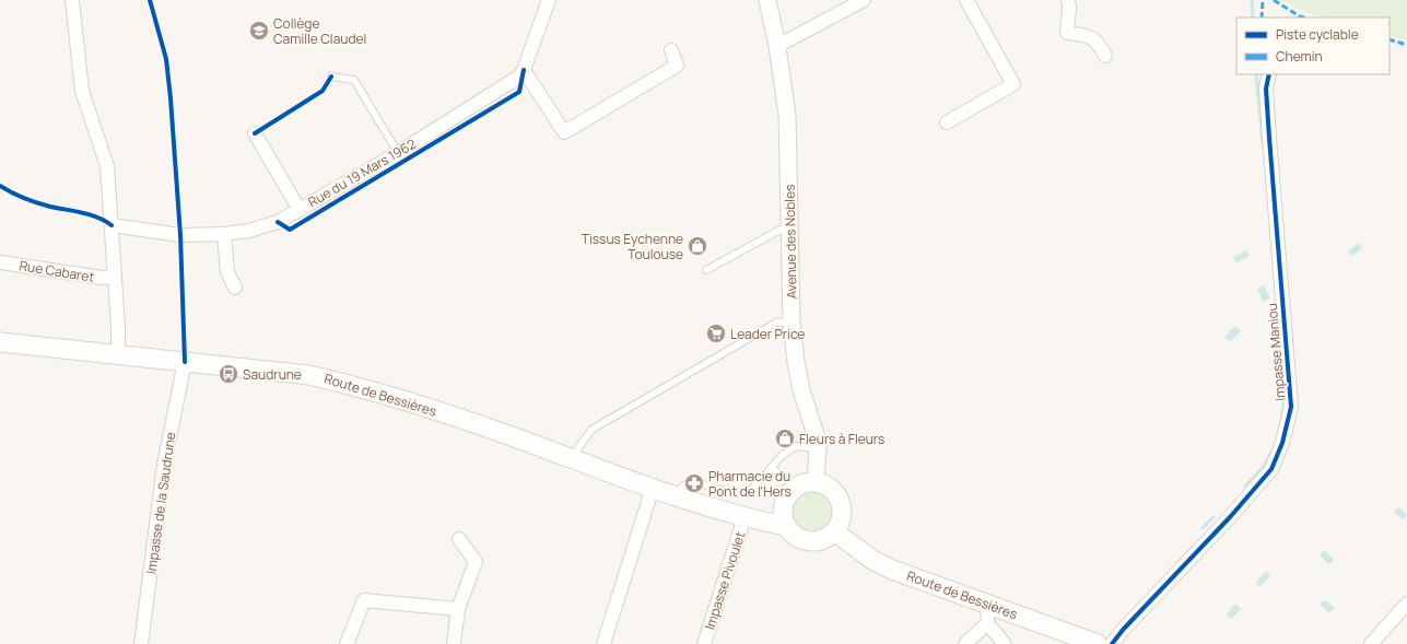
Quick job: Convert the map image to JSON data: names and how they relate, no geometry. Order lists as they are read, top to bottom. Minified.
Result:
{"streets":{"main road":["Route de Bessières"],"street":["Rue du 19 Mars 1962","Avenue des Nobles","Rue Cabaret","Impasse Maniou","Impasse de la Saudrune","Impasse Pivoulet"]},"crossings":[["Avenue des Nobles","Route de Bessières"],["Route de Bessières","Impasse de la Saudrune"],["Route de Bessières","Impasse Pivoulet"]],"places":{"school or university":["Collège Camille Claudel"],"shop":["Tissus Eychenne Toulouse","Fleurs à Fleurs"],"supermarket":["Leader Price"],"bus stop":["Saudrune"],"pharmacy":["Pharmacie du Pont de l'Hers"]},"legend":["Piste cyclable","Chemin"]}
